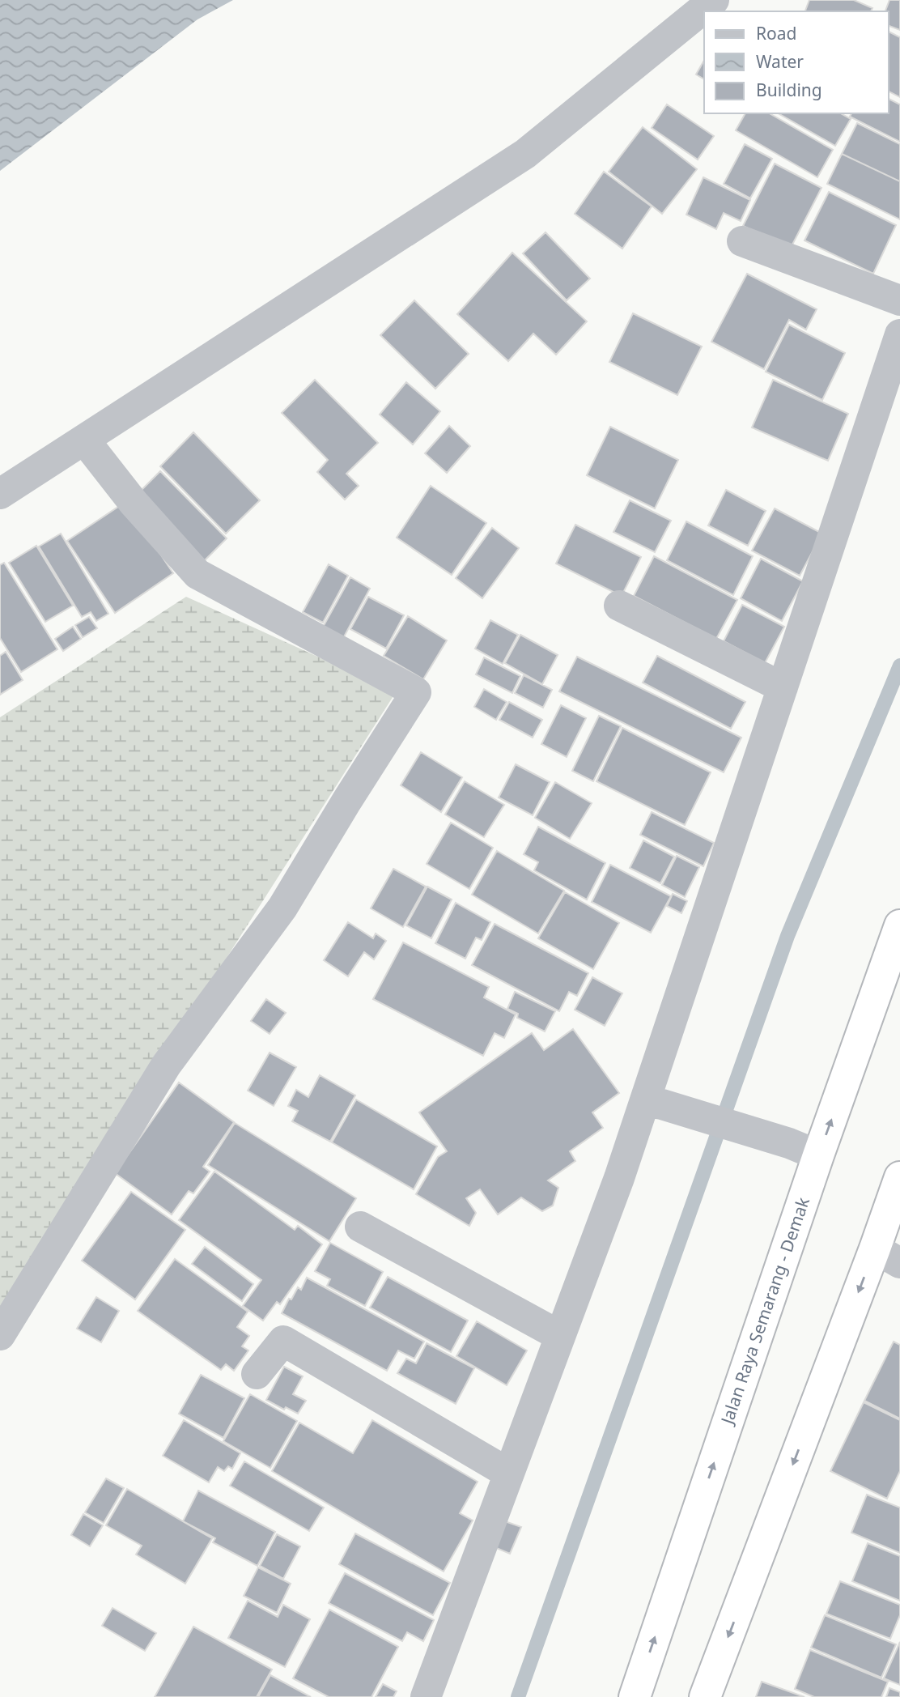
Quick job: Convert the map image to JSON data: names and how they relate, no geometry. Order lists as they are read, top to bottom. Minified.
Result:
{"streets":{"highway":["Jalan Raya Semarang - Demak"]},"legend":["Road","Water","Building"]}
